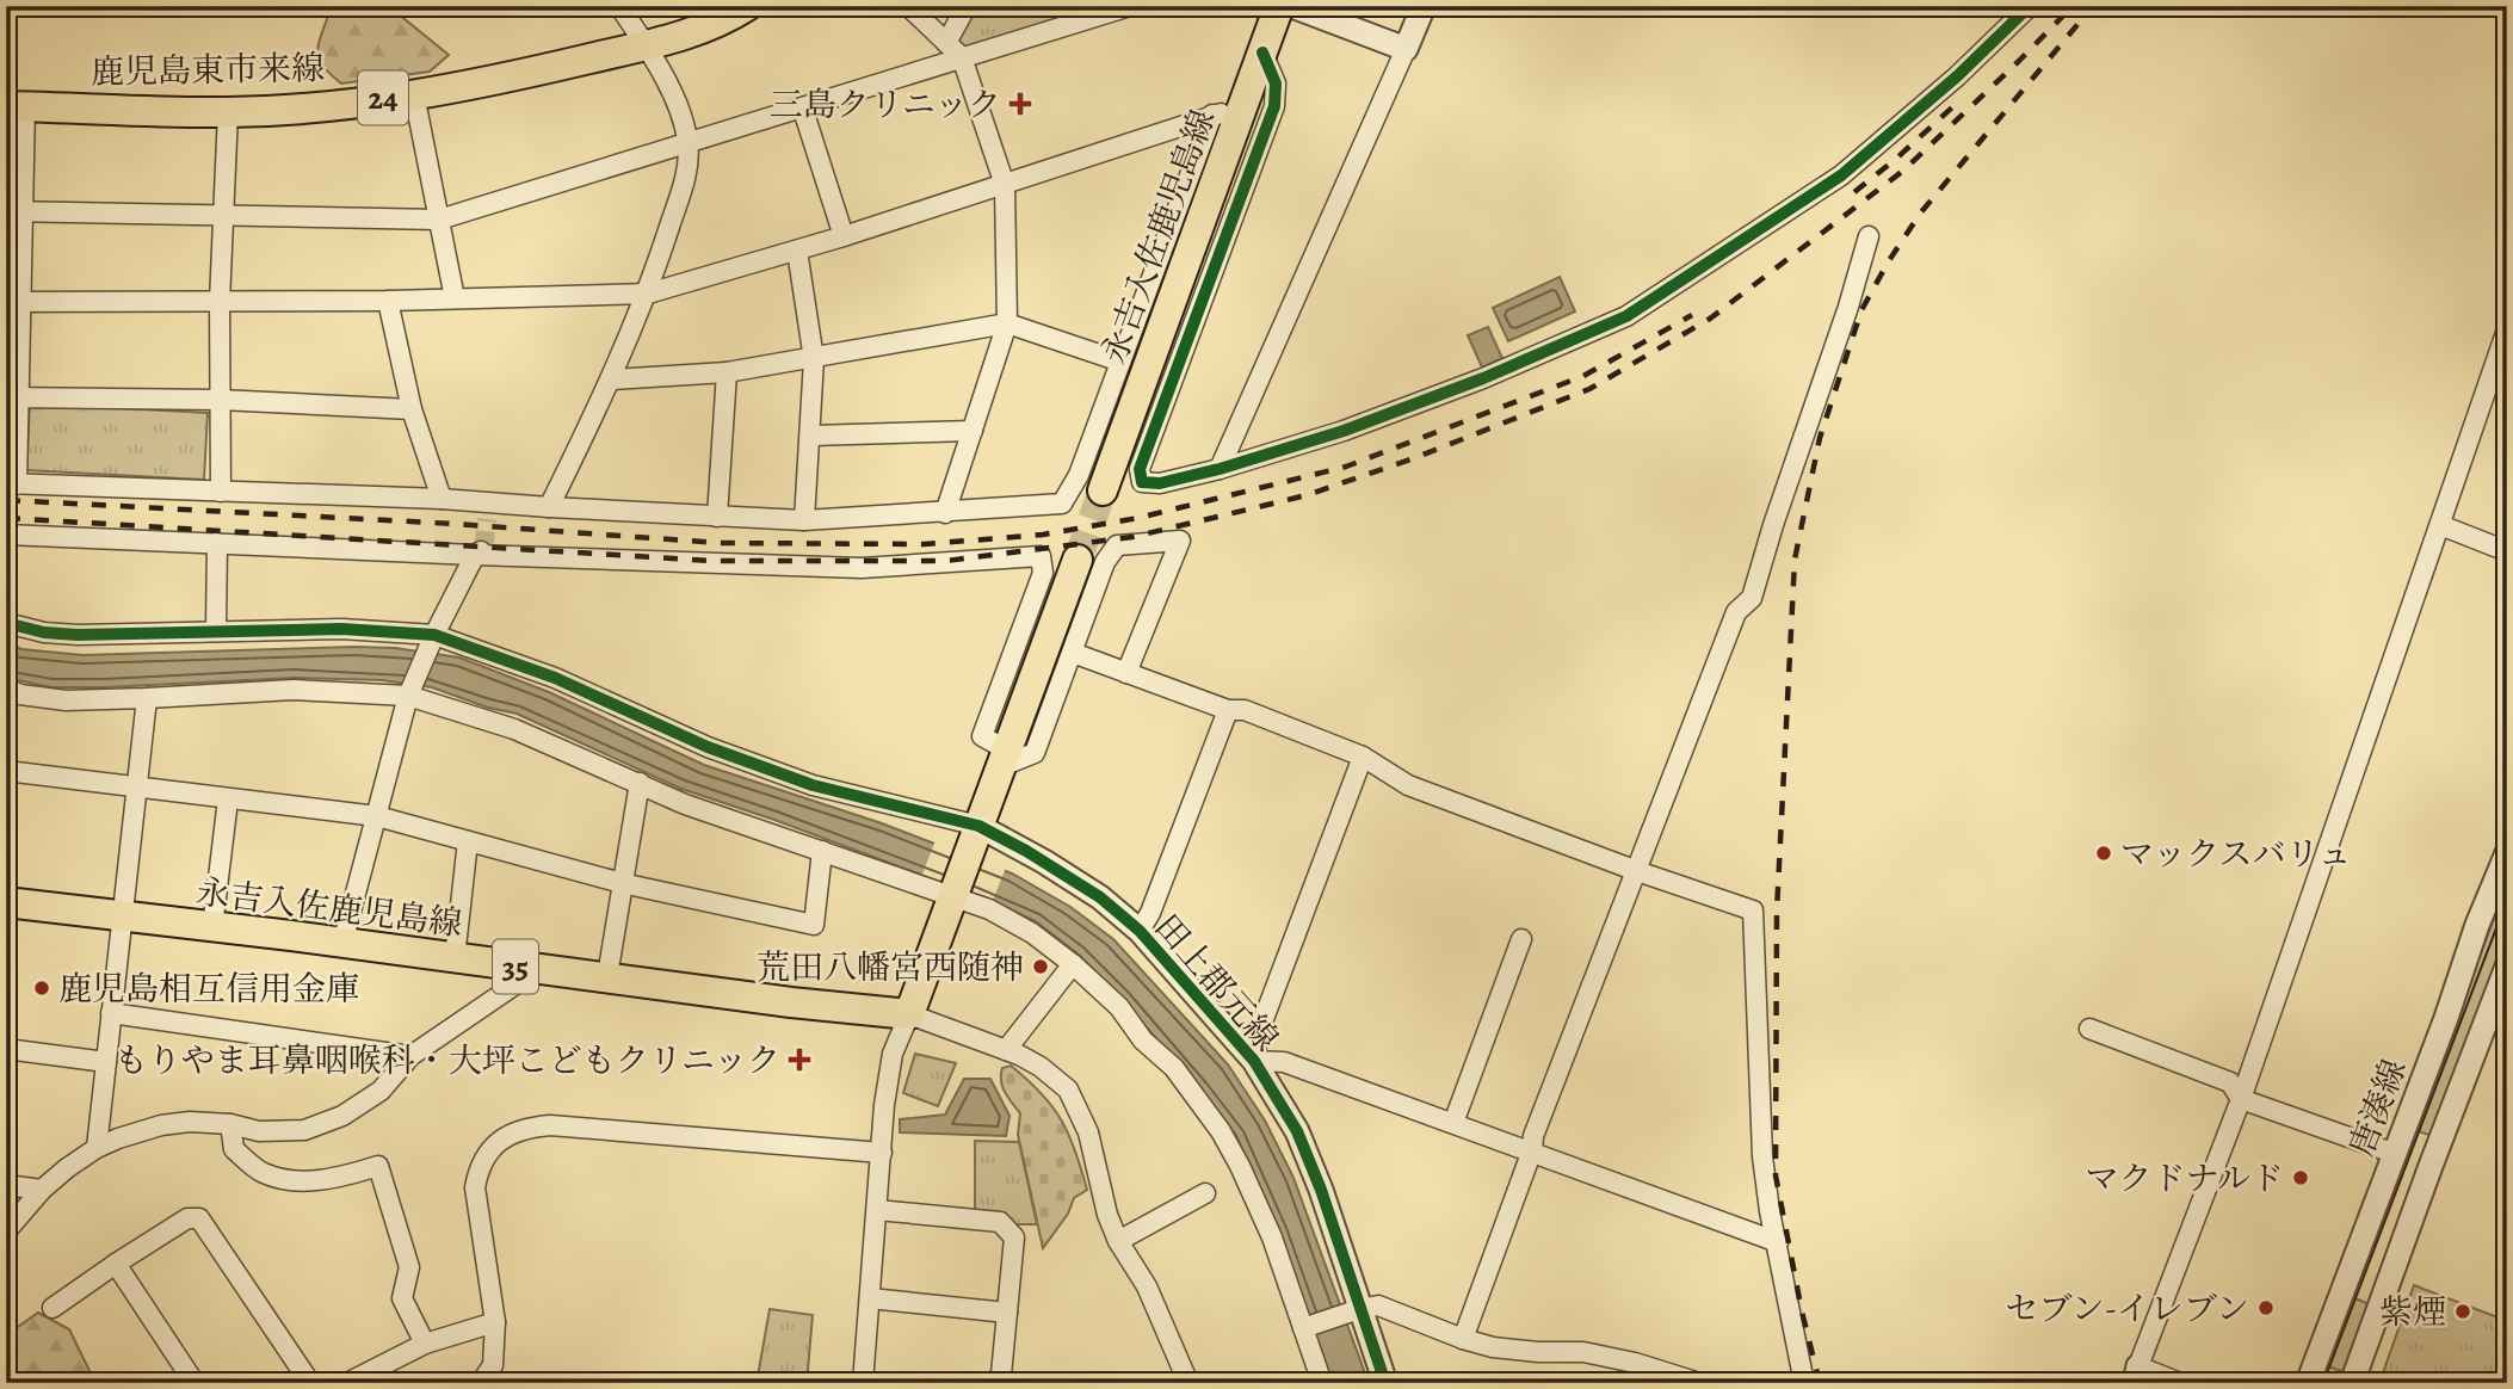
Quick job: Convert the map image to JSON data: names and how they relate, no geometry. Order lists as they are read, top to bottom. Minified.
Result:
{"streets":{"main road":["鹿児島東市来線","24","永吉入佐鹿児島線","35"],"street":["田上郡元線","唐湊線"]},"places":{"health":["三島クリニック","もりやま耳鼻咽喉科・大坪こどもクリニック"],"other":["マックスバリュ","荒田八幡宮西随神","鹿児島相互信用金庫","マクドナルド","セブン-イレブン","紫煙"]}}
